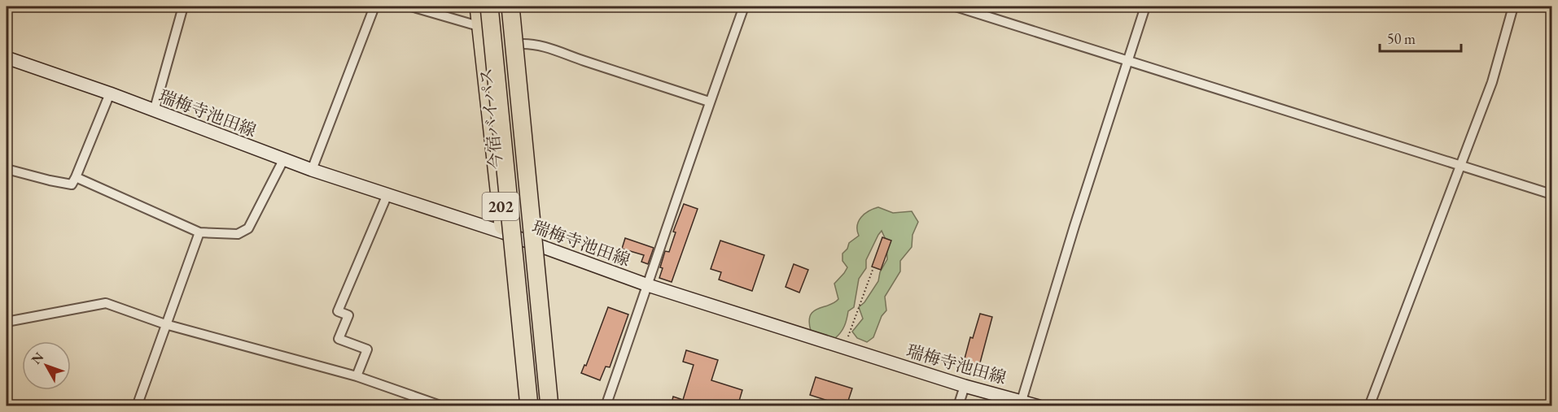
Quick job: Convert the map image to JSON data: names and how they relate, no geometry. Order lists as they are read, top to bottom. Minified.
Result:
{"streets":{"highway":["今宿バイパス","202"],"main road":["瑞梅寺池田線"]},"crossings":[["瑞梅寺池田線","今宿バイパス"],["瑞梅寺池田線","202"]],"scale_bar":"50 m","north":"top left"}
